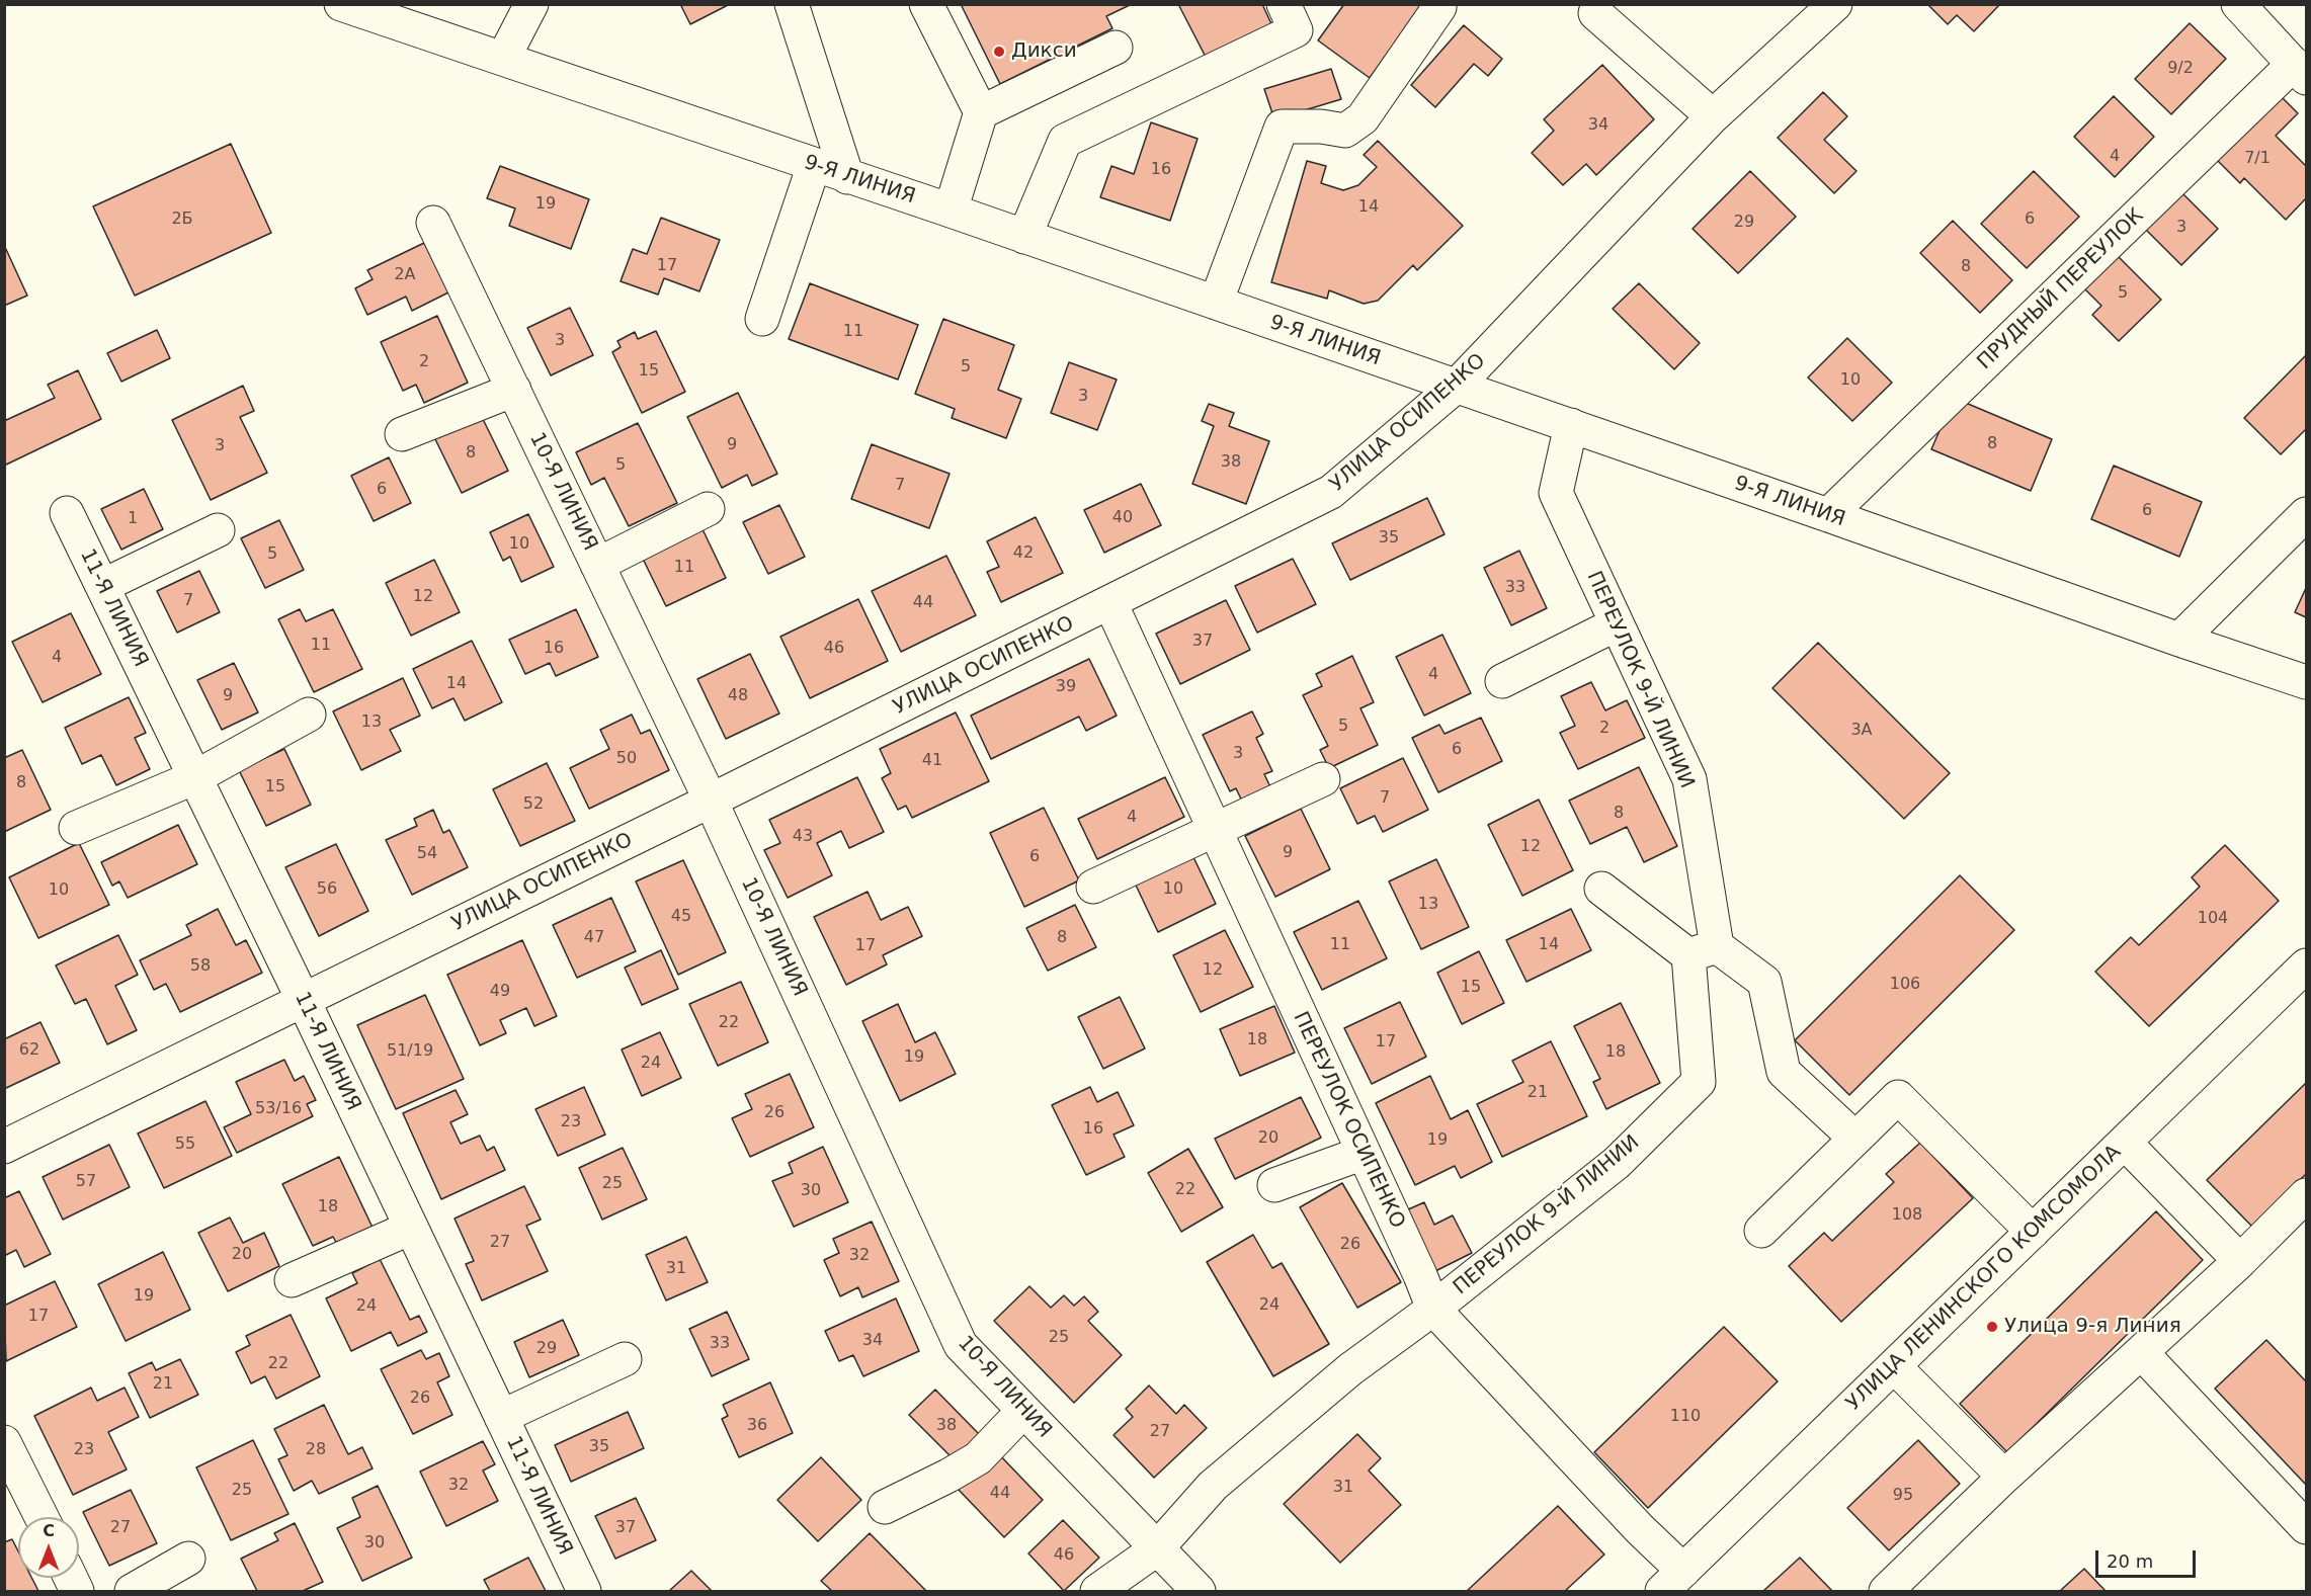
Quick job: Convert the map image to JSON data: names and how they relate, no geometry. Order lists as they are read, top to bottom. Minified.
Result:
{"streets":{"street":["9-Я ЛИНИЯ","ПРУДНЫЙ ПЕРЕУЛОК","УЛИЦА ОСИПЕНКО","10-Я ЛИНИЯ","11-Я ЛИНИЯ","ПЕРЕУЛОК 9-Й ЛИНИИ","ПЕРЕУЛОК ОСИПЕНКО","УЛИЦА ЛЕНИНСКОГО КОМСОМОЛА"]},"crossings":[["9-Я ЛИНИЯ","ПРУДНЫЙ ПЕРЕУЛОК"],["9-Я ЛИНИЯ","УЛИЦА ОСИПЕНКО"],["9-Я ЛИНИЯ","ПЕРЕУЛОК 9-Й ЛИНИИ"],["УЛИЦА ОСИПЕНКО","10-Я ЛИНИЯ"],["УЛИЦА ОСИПЕНКО","11-Я ЛИНИЯ"],["УЛИЦА ОСИПЕНКО","ПЕРЕУЛОК ОСИПЕНКО"],["10-Я ЛИНИЯ","ПЕРЕУЛОК 9-Й ЛИНИИ"],["ПЕРЕУЛОК 9-Й ЛИНИИ","ПЕРЕУЛОК ОСИПЕНКО"],["ПЕРЕУЛОК ОСИПЕНКО","УЛИЦА ЛЕНИНСКОГО КОМСОМОЛА"]],"places":["Дикси","Улица 9-я Линия"],"house_numbers":["9/2","34","4","7/1","16","19","14","2Б","6","29","3","17","8","2А","5","11","3","2","5","15","10","3","8","9","3","8","38","5","7","6","6","40","1","35","10","42","5","11","33","12","7","44","37","11","16","46","4","4","14","39","9","48","13","5","2","3А","6","3","50","41","8","15","7","52","8","4","43","12","9","54","6","56","10","10","13","45","104","47","8","11","14","17","58","12","106","15","49","22","18","17","62","51/19","18","19","24","21","53/16","26","23","16","20","19","55","57","25","22","30","18","108","27","26","20","32","31","19","24","24","17","25","34","33","29","22","21","26","110","36","38","27","35","23","28","32","31","25","44","95","27","37","30","46"],"scale_bar":"20 m","north":"top"}
